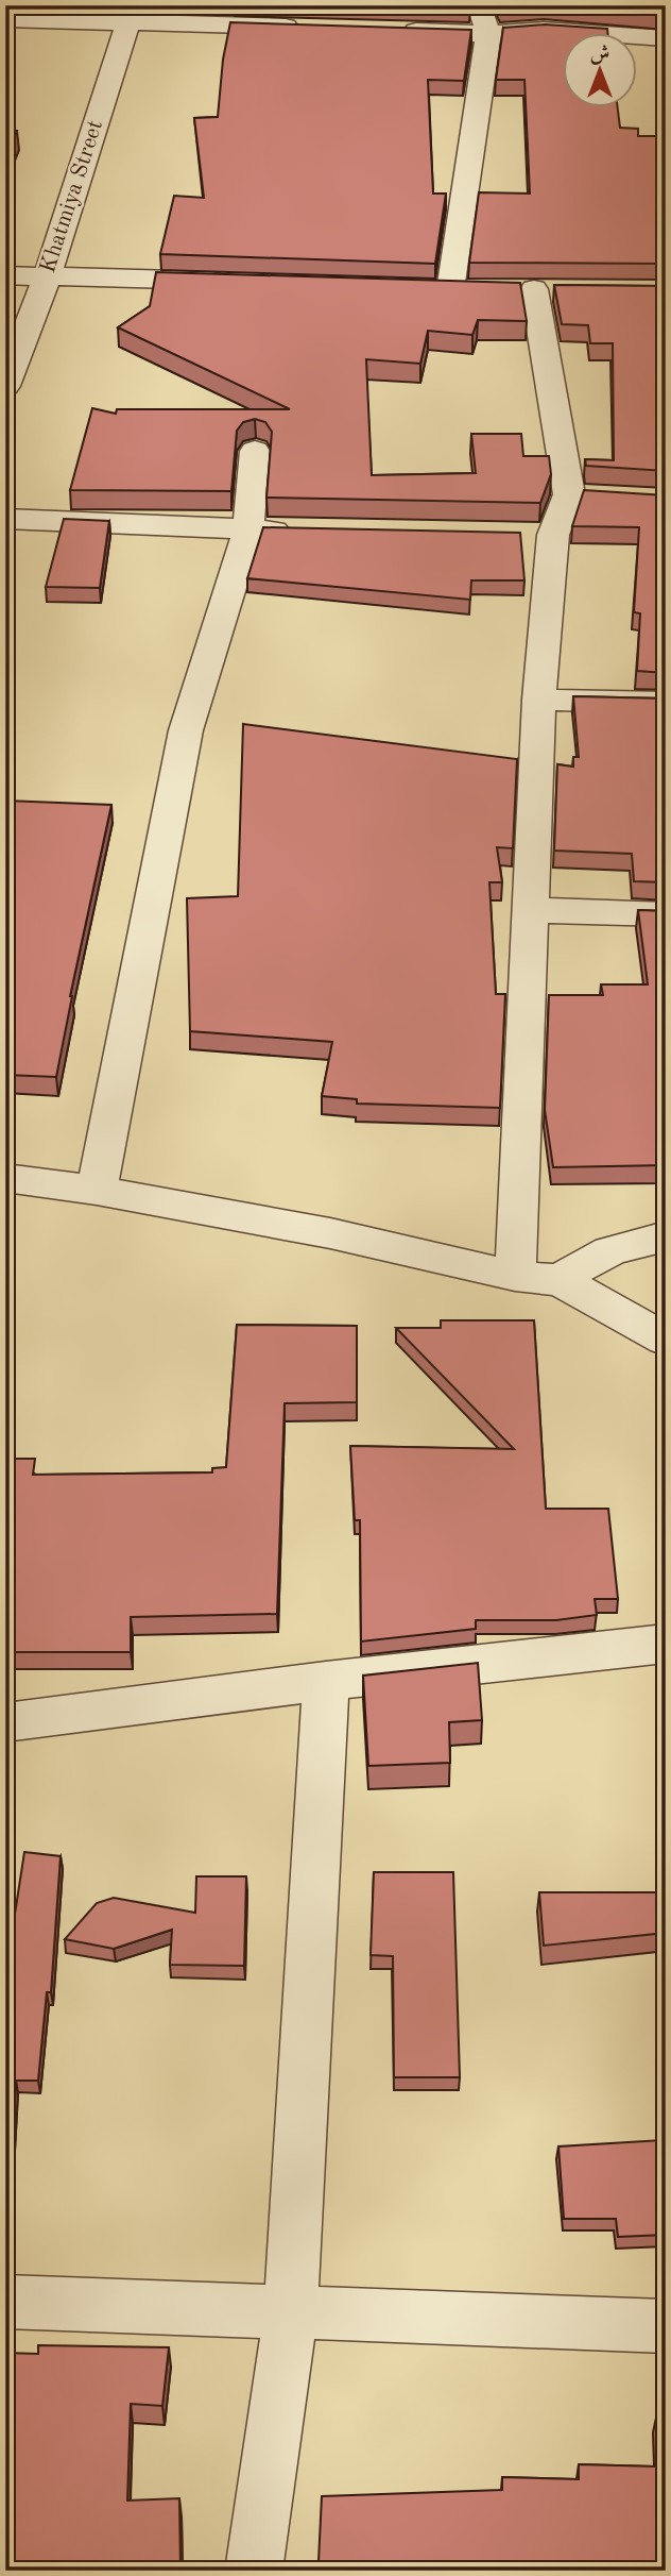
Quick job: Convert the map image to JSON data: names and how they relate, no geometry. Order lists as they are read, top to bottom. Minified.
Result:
{"streets":{"street":["Khatmiya Street"]},"north":"top"}
